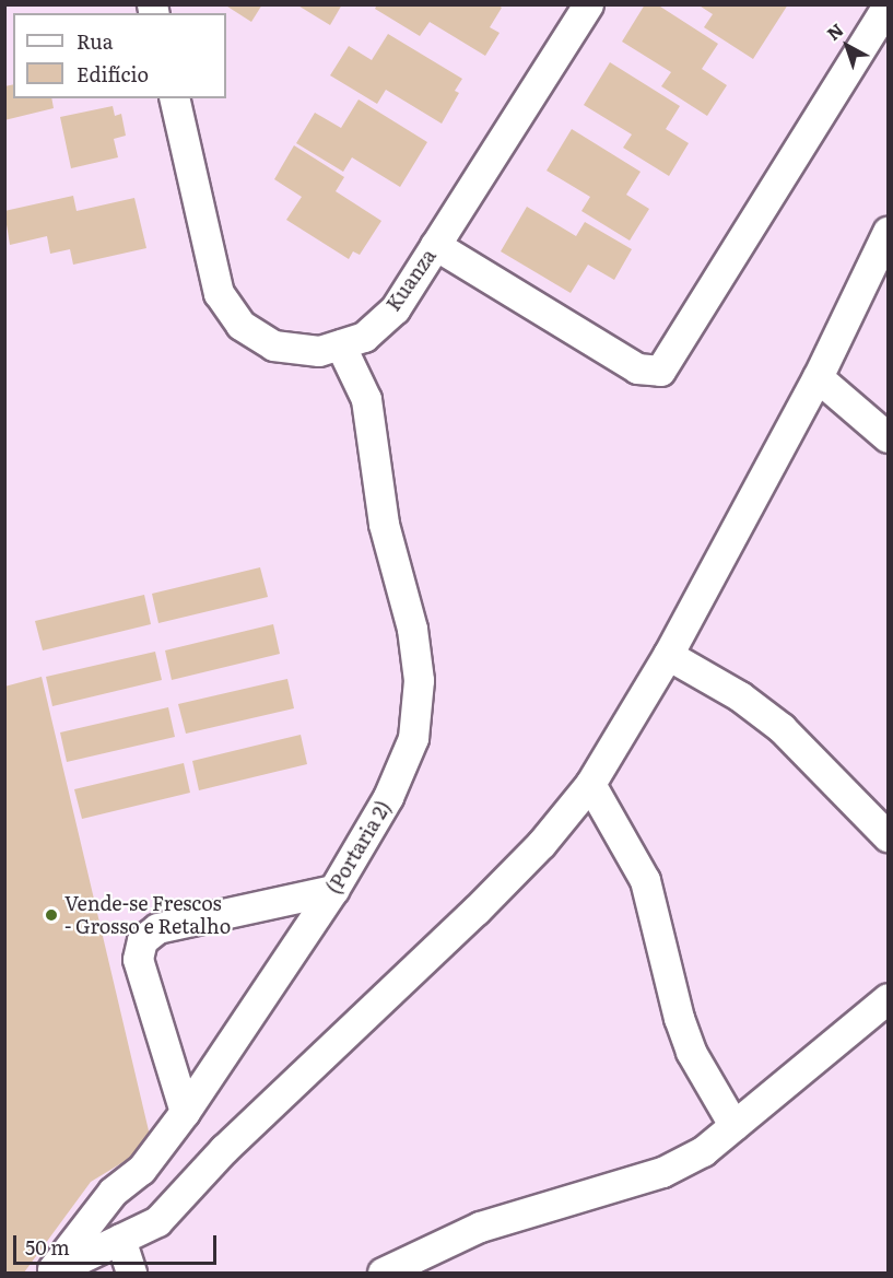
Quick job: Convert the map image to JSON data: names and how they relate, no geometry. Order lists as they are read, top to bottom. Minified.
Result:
{"streets":{"street":["Kuanza","(Portaria 2)"]},"crossings":[["Kuanza","(Portaria 2)"]],"places":["Vende-se Frescos - Grosso e Retalho"],"legend":["Rua","Edifício"],"scale_bar":"50 m","north":"top left"}
